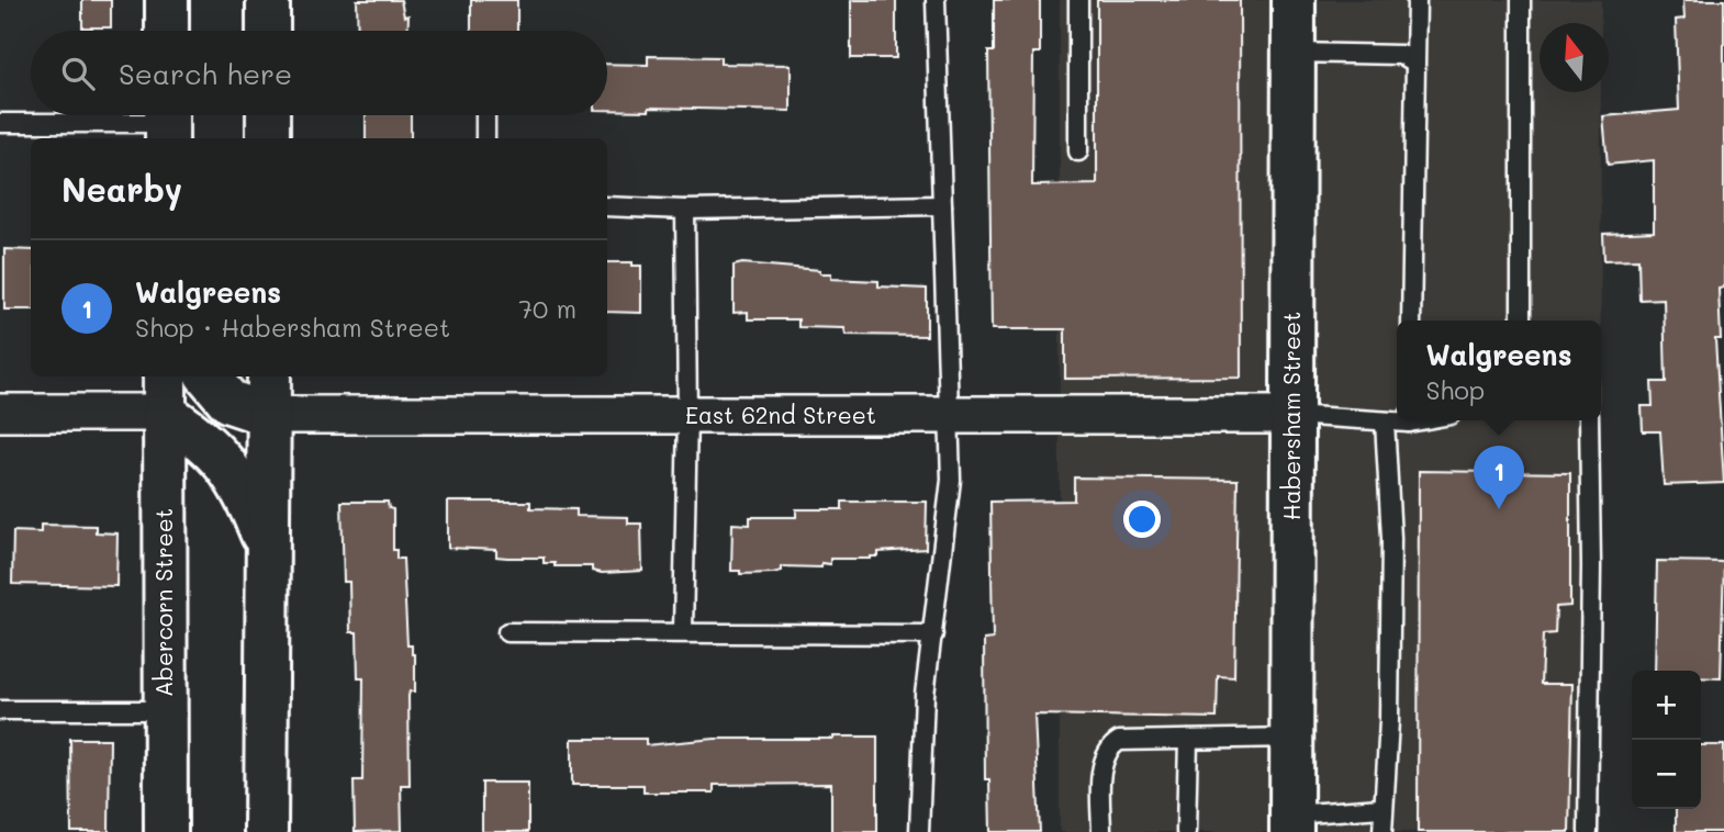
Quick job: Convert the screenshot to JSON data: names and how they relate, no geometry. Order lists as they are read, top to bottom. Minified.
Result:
{"streets":{"main road":["Habersham Street","Abercorn Street"],"street":["East 62nd Street"]},"crossings":[["East 62nd Street","Habersham Street"]],"north":"top","page":{"search":"Search here","heading":"Nearby","list":[{"mark":"1","name":"Walgreens","note":"Shop · Habersham Street","value":"70 m"}],"popup":["Walgreens","Shop"],"pins":"1","map_buttons":["+","−"]}}
